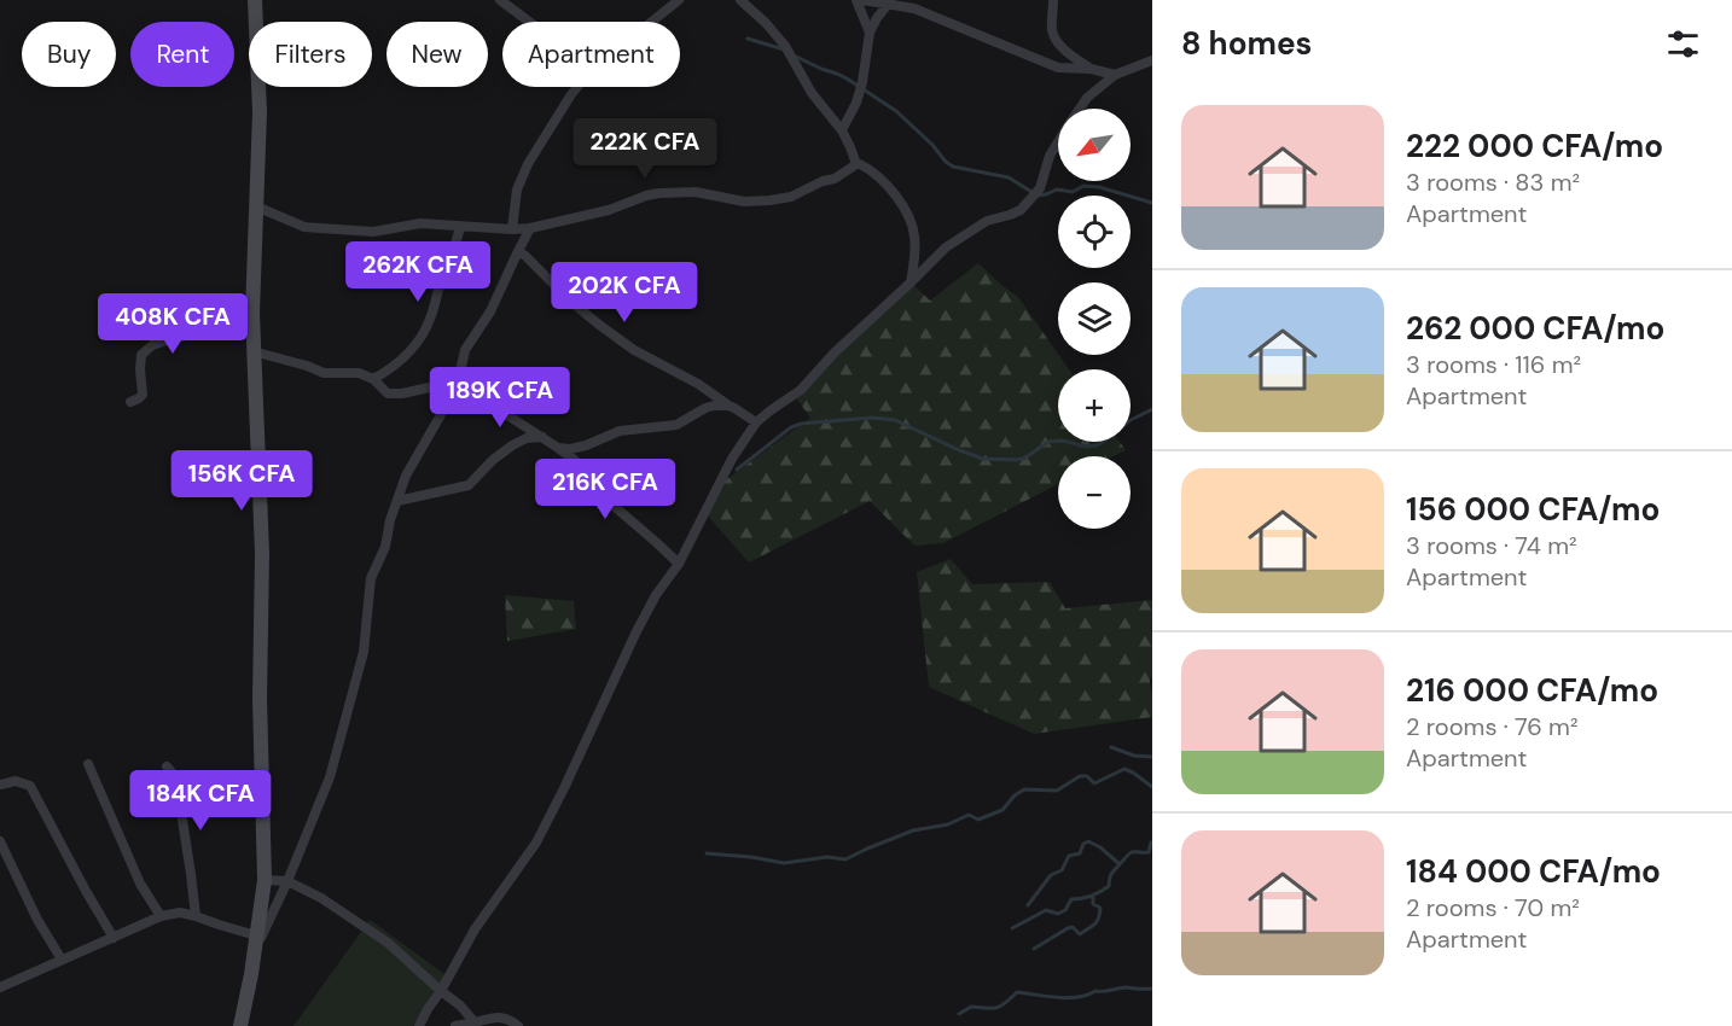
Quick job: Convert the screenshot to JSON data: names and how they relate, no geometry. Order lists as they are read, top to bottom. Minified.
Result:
{"north":"bottom left","page":{"heading":"8 homes","chip":["Buy","Rent","Filters","New","Apartment"],"list":[{"name":"222 000 CFA/mo","note":"3 rooms · 83 m² · Apartment"},{"name":"262 000 CFA/mo","note":"3 rooms · 116 m² · Apartment"},{"name":"156 000 CFA/mo","note":"3 rooms · 74 m² · Apartment"},{"name":"216 000 CFA/mo","note":"2 rooms · 76 m² · Apartment"},{"name":"184 000 CFA/mo","note":"2 rooms · 70 m² · Apartment"}],"map_buttons":["+","−"],"price":["222K CFA","262K CFA","202K CFA","408K CFA","189K CFA","156K CFA","216K CFA","184K CFA"]}}
